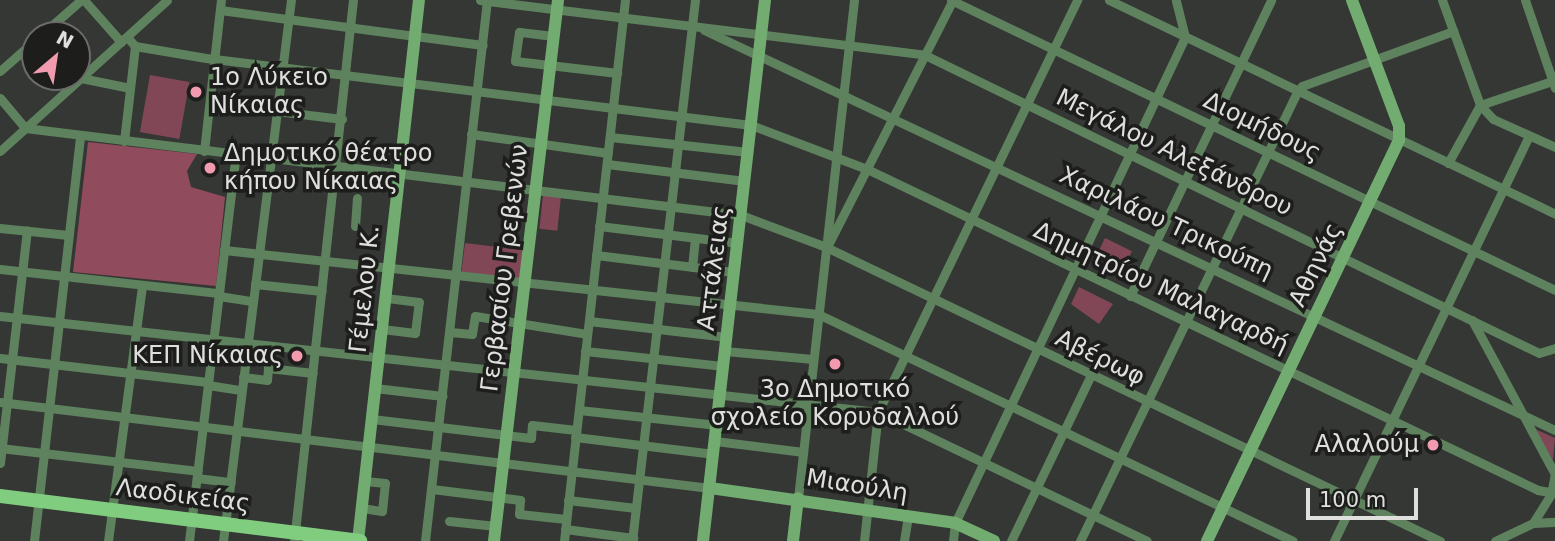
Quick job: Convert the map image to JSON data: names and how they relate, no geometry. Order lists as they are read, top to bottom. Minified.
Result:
{"streets":{"main road":["Αθηνάς","Γερβασίου Γρεβενών","Αττάλειας","Γέμελου Κ.","Μιαούλη","Λαοδικείας"],"street":["Διομήδους","Μεγάλου Αλεξάνδρου","Χαριλάου Τρικούπη","Δημητρίου Μαλαγαρδή","Αβέρωφ"]},"crossings":[["Διομήδους","Αθηνάς"],["Μεγάλου Αλεξάνδρου","Χαριλάου Τρικούπη"],["Μεγάλου Αλεξάνδρου","Αθηνάς"],["Μεγάλου Αλεξάνδρου","Γερβασίου Γρεβενών"],["Μεγάλου Αλεξάνδρου","Αττάλειας"],["Χαριλάου Τρικούπη","Αθηνάς"],["Χαριλάου Τρικούπη","Αττάλειας"],["Αθηνάς","Δημητρίου Μαλαγαρδή"],["Αθηνάς","Αβέρωφ"],["Γερβασίου Γρεβενών","Δημητρίου Μαλαγαρδή"],["Γερβασίου Γρεβενών","Αβέρωφ"],["Αττάλειας","Δημητρίου Μαλαγαρδή"],["Αττάλειας","Αβέρωφ"],["Αττάλειας","Μιαούλη"],["Δημητρίου Μαλαγαρδή","Γέμελου Κ."],["Γέμελου Κ.","Αβέρωφ"],["Γέμελου Κ.","Λαοδικείας"]],"places":["1ο Λύκειο Νίκαιας","Δημοτικό θέατρο κήπου Νίκαιας","ΚΕΠ Νίκαιας","3ο Δημοτικό σχολείο Κορυδαλλού","Αλαλούμ"],"scale_bar":"100 m","north":"top right"}
